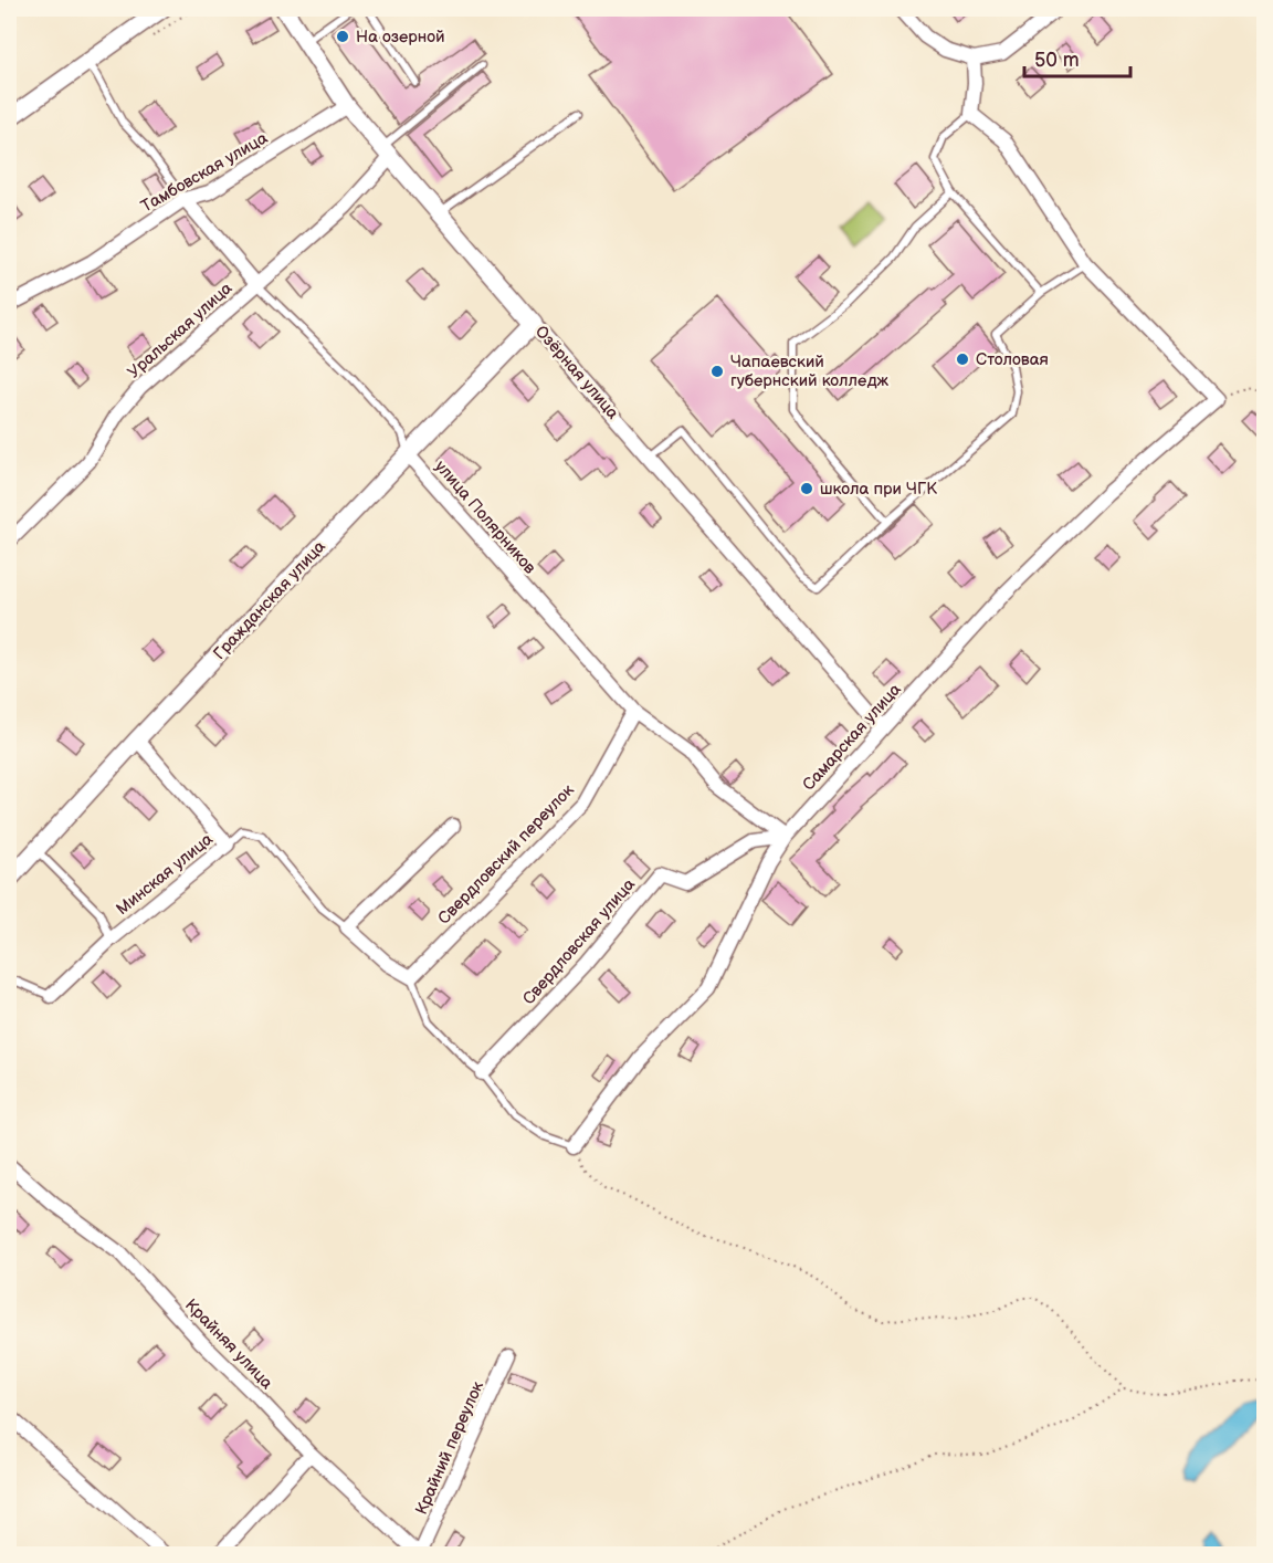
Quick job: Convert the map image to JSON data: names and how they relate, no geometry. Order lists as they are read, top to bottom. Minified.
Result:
{"streets":{"street":["Тамбовская улица","Уральская улица","Озёрная улица","улица Полярников","Гражданская улица","Самарская улица","Свердловский переулок","Минская улица","Свердловская улица","Крайняя улица","Крайний переулок"]},"crossings":[["Тамбовская улица","Озёрная улица"],["Тамбовская улица","улица Полярников"],["Уральская улица","Озёрная улица"],["Уральская улица","улица Полярников"],["Озёрная улица","Гражданская улица"],["Озёрная улица","Самарская улица"],["улица Полярников","Гражданская улица"],["улица Полярников","Самарская улица"],["улица Полярников","Свердловский переулок"],["улица Полярников","Свердловская улица"],["Гражданская улица","Минская улица"],["Самарская улица","Свердловская улица"],["Крайняя улица","Крайний переулок"]],"places":["На озерной","Столовая","Чапаевский губернский колледж","школа при ЧГК"],"scale_bar":"50 m"}
